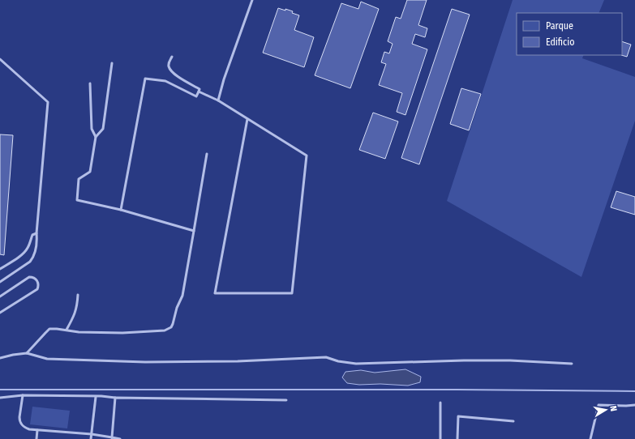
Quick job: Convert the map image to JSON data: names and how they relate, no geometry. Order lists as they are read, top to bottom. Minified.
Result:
{"legend":["Parque","Edificio"],"north":"right"}
